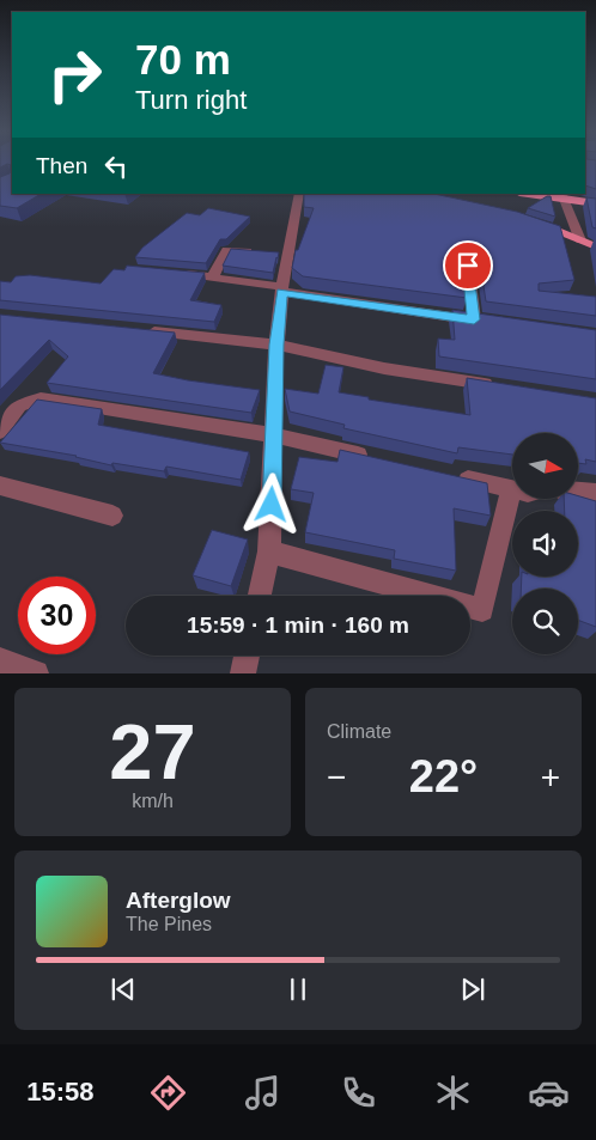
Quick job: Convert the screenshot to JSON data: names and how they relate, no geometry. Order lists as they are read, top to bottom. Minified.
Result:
{"north":"right","page":{"turn":["70 m","Turn right"],"then":"Then","limit":"30","trip":"15:59 · 1 min · 160 m","tile":[["27","km/h"],"Climate"],"heat":["−","22°","+"],"song":["Afterglow","The Pines"],"tabs":"15:58"}}
